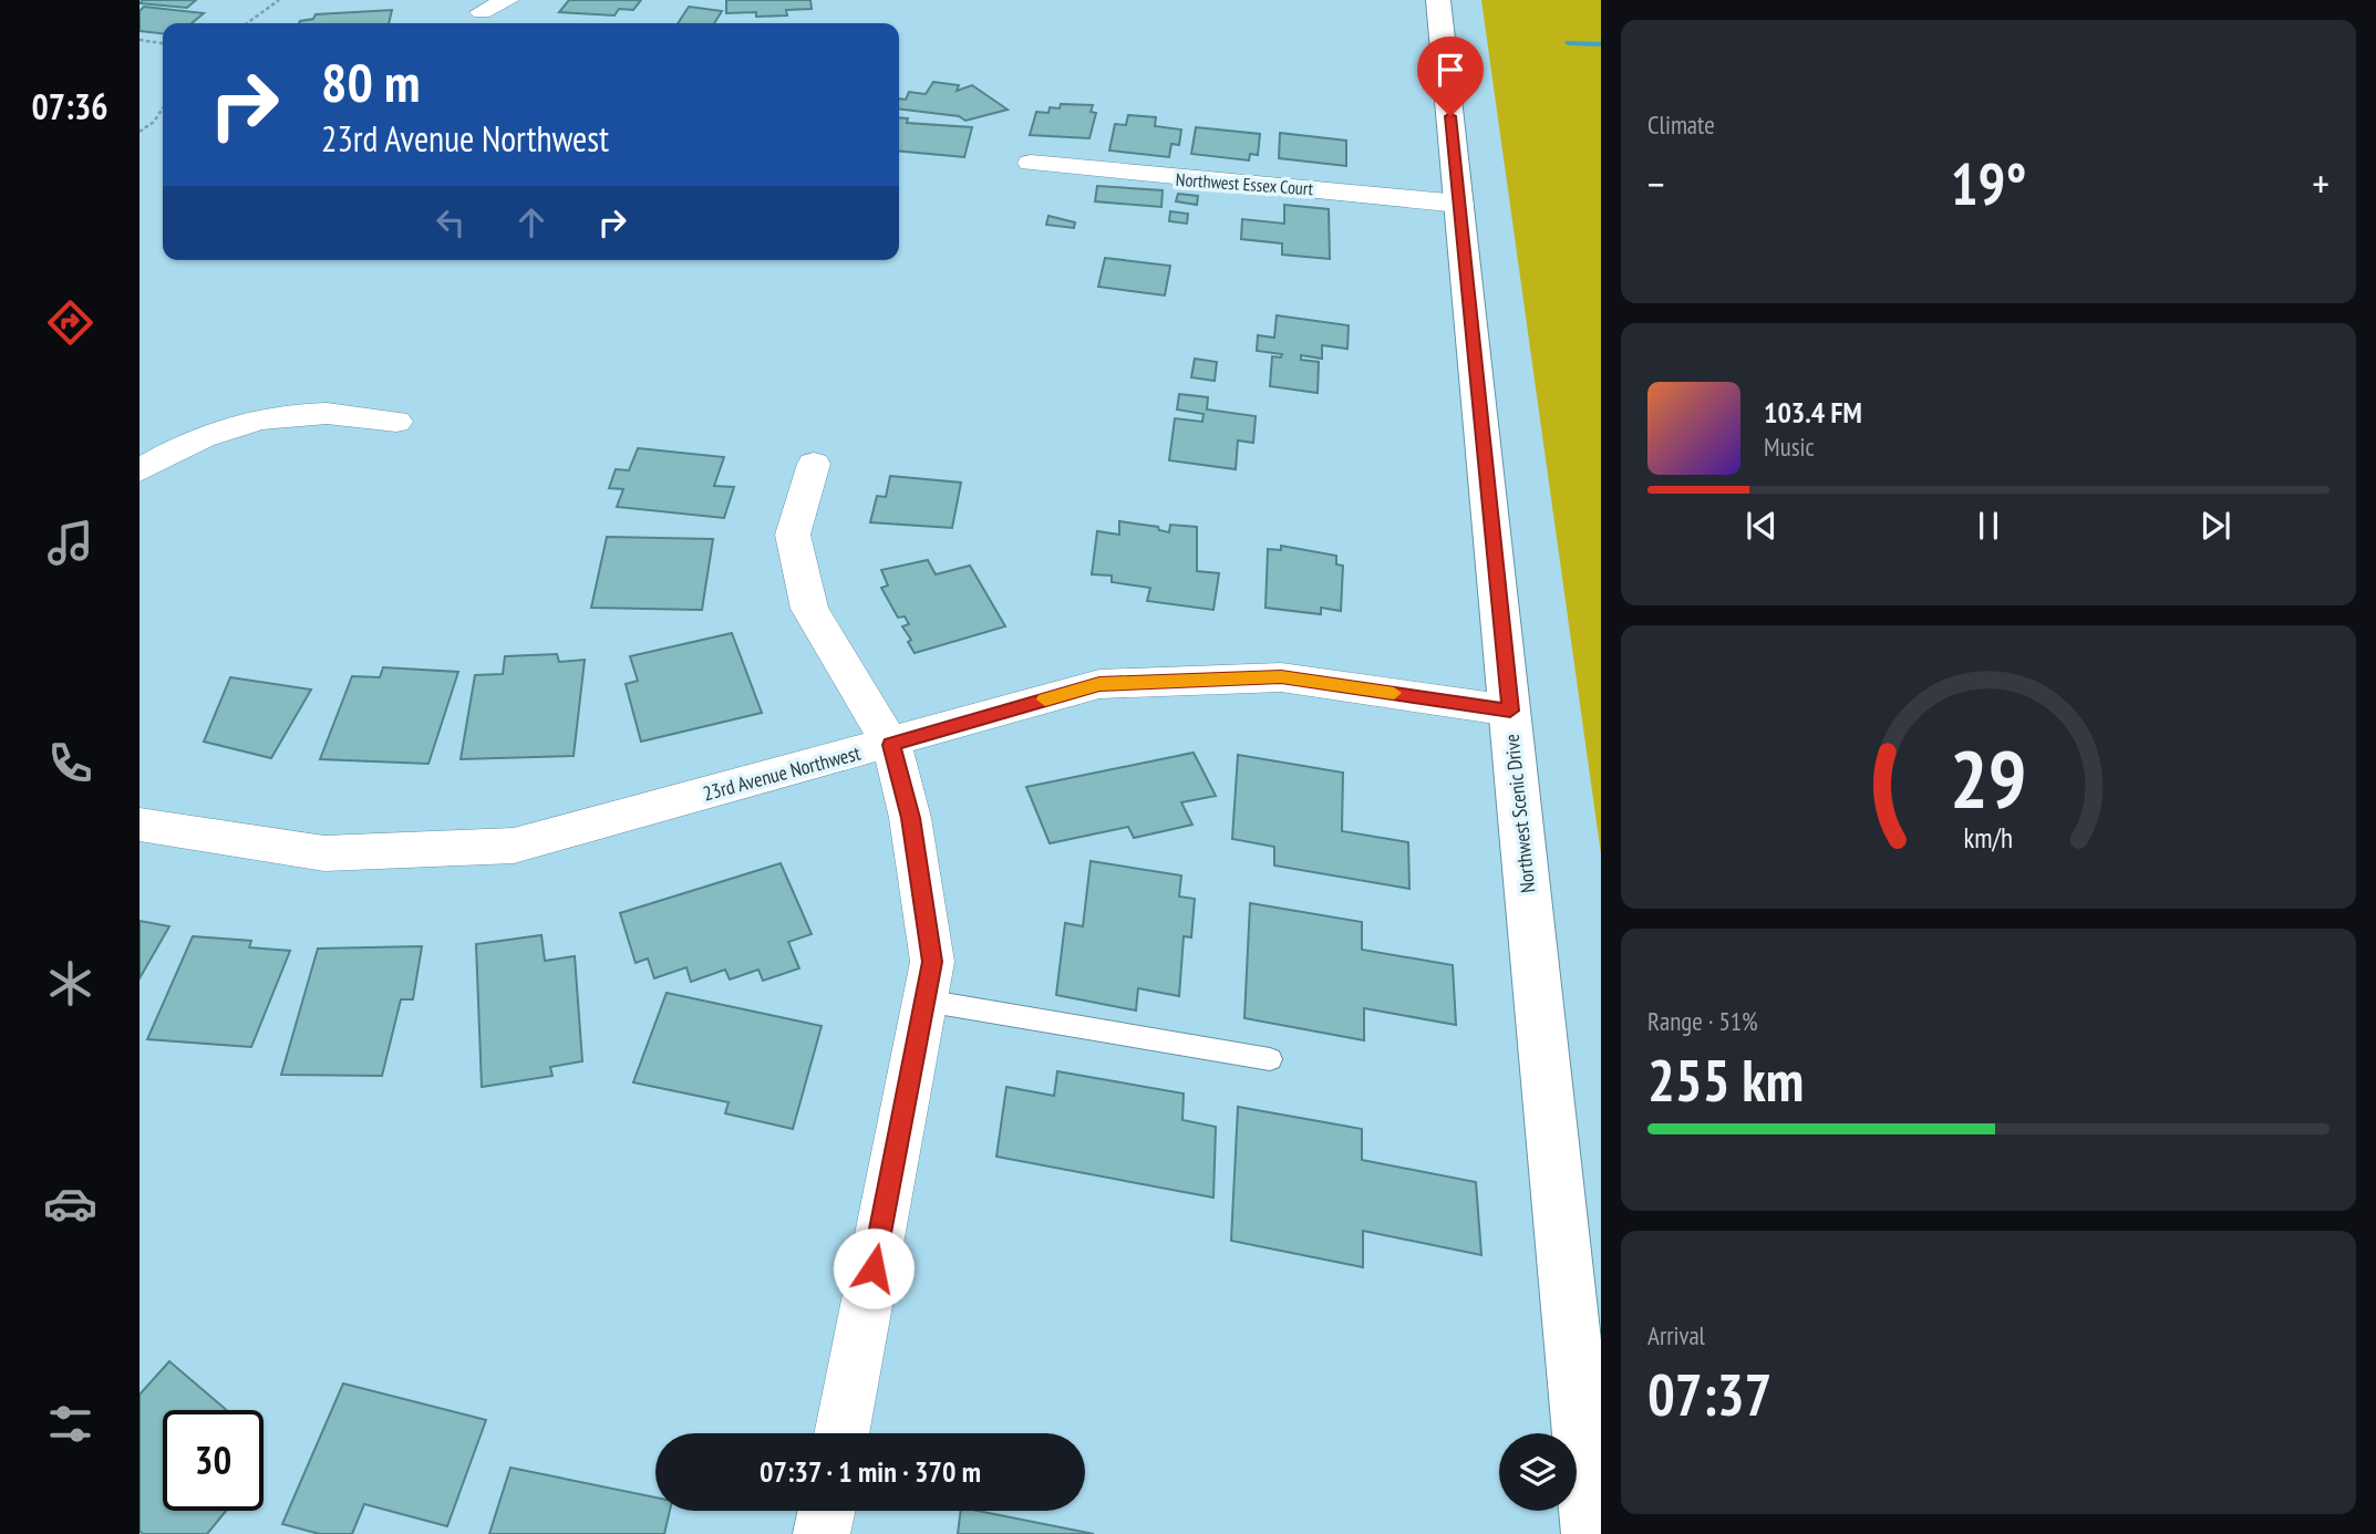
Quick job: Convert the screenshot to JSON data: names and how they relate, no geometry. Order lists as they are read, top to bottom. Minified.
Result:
{"streets":{"main road":["Northwest Scenic Drive"],"street":["Northwest Essex Court","23rd Avenue Northwest"]},"crossings":[["Northwest Essex Court","Northwest Scenic Drive"],["23rd Avenue Northwest","Northwest Scenic Drive"]],"page":{"tabs":"07:36","tile":["Climate",["Range · 51%","255 km"],["Arrival","07:37"]],"turn":["80 m","23rd Avenue Northwest"],"heat":["−","19°","+"],"song":["103.4 FM","Music"],"limit":"30","trip":"07:37 · 1 min · 370 m","gauge":["29","km/h"]}}
